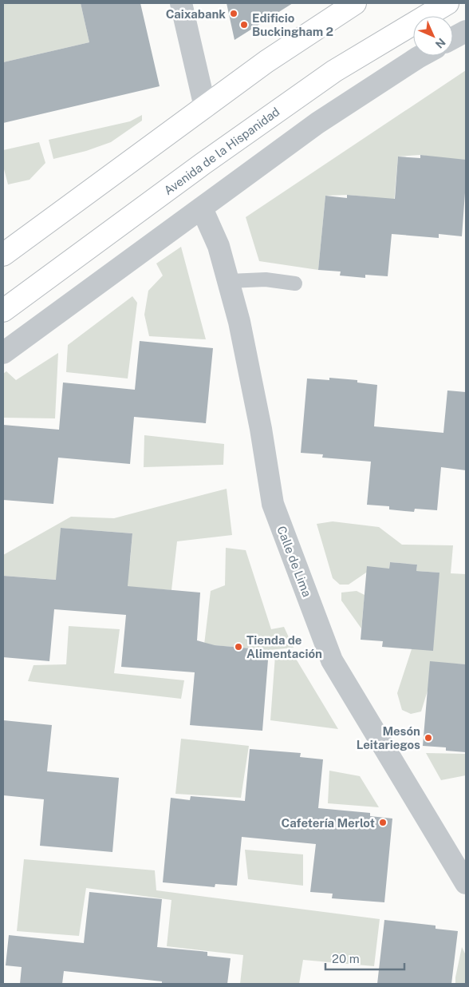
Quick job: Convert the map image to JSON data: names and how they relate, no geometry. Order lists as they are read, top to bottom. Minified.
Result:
{"streets":{"main road":["Avenida de la Hispanidad"],"street":["Calle de Lima"]},"places":["Caixabank","Edificio Buckingham 2","Tienda de Alimentación","Mesón Leitariegos","Cafetería Merlot"],"scale_bar":"20 m","north":"bottom right"}
